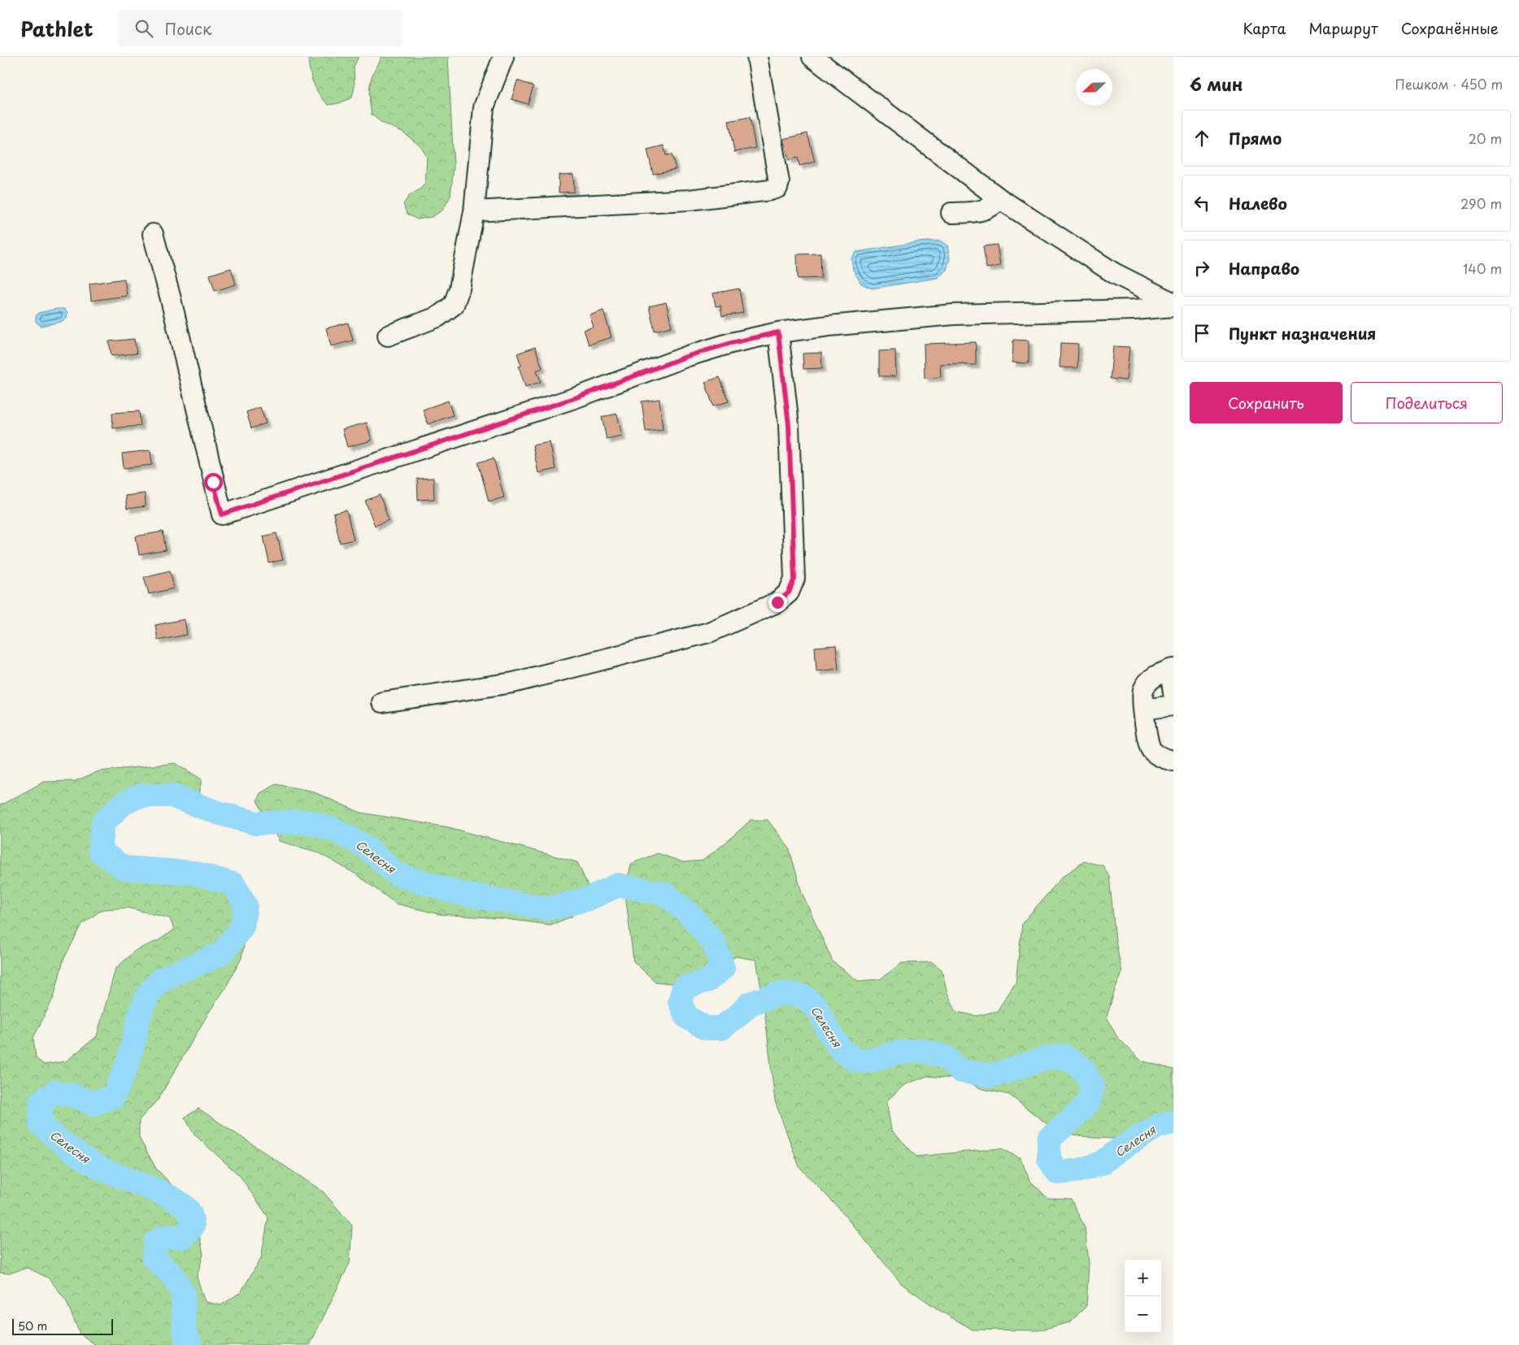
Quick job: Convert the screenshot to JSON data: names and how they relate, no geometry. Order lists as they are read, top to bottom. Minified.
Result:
{"water":["Селесня"],"scale_bar":"50 m","north":"bottom left","page":{"header":"Pathlet","search":"Поиск","nav":["Карта","Маршрут","Сохранённые"],"heading":["6 мин","Пешком · 450 m"],"list":[["Прямо","20 m"],["Налево","290 m"],["Направо","140 m"],"Пункт назначения"],"buttons":["Сохранить","Поделиться"],"map_buttons":["+","−"],"scale":"50 m"}}
